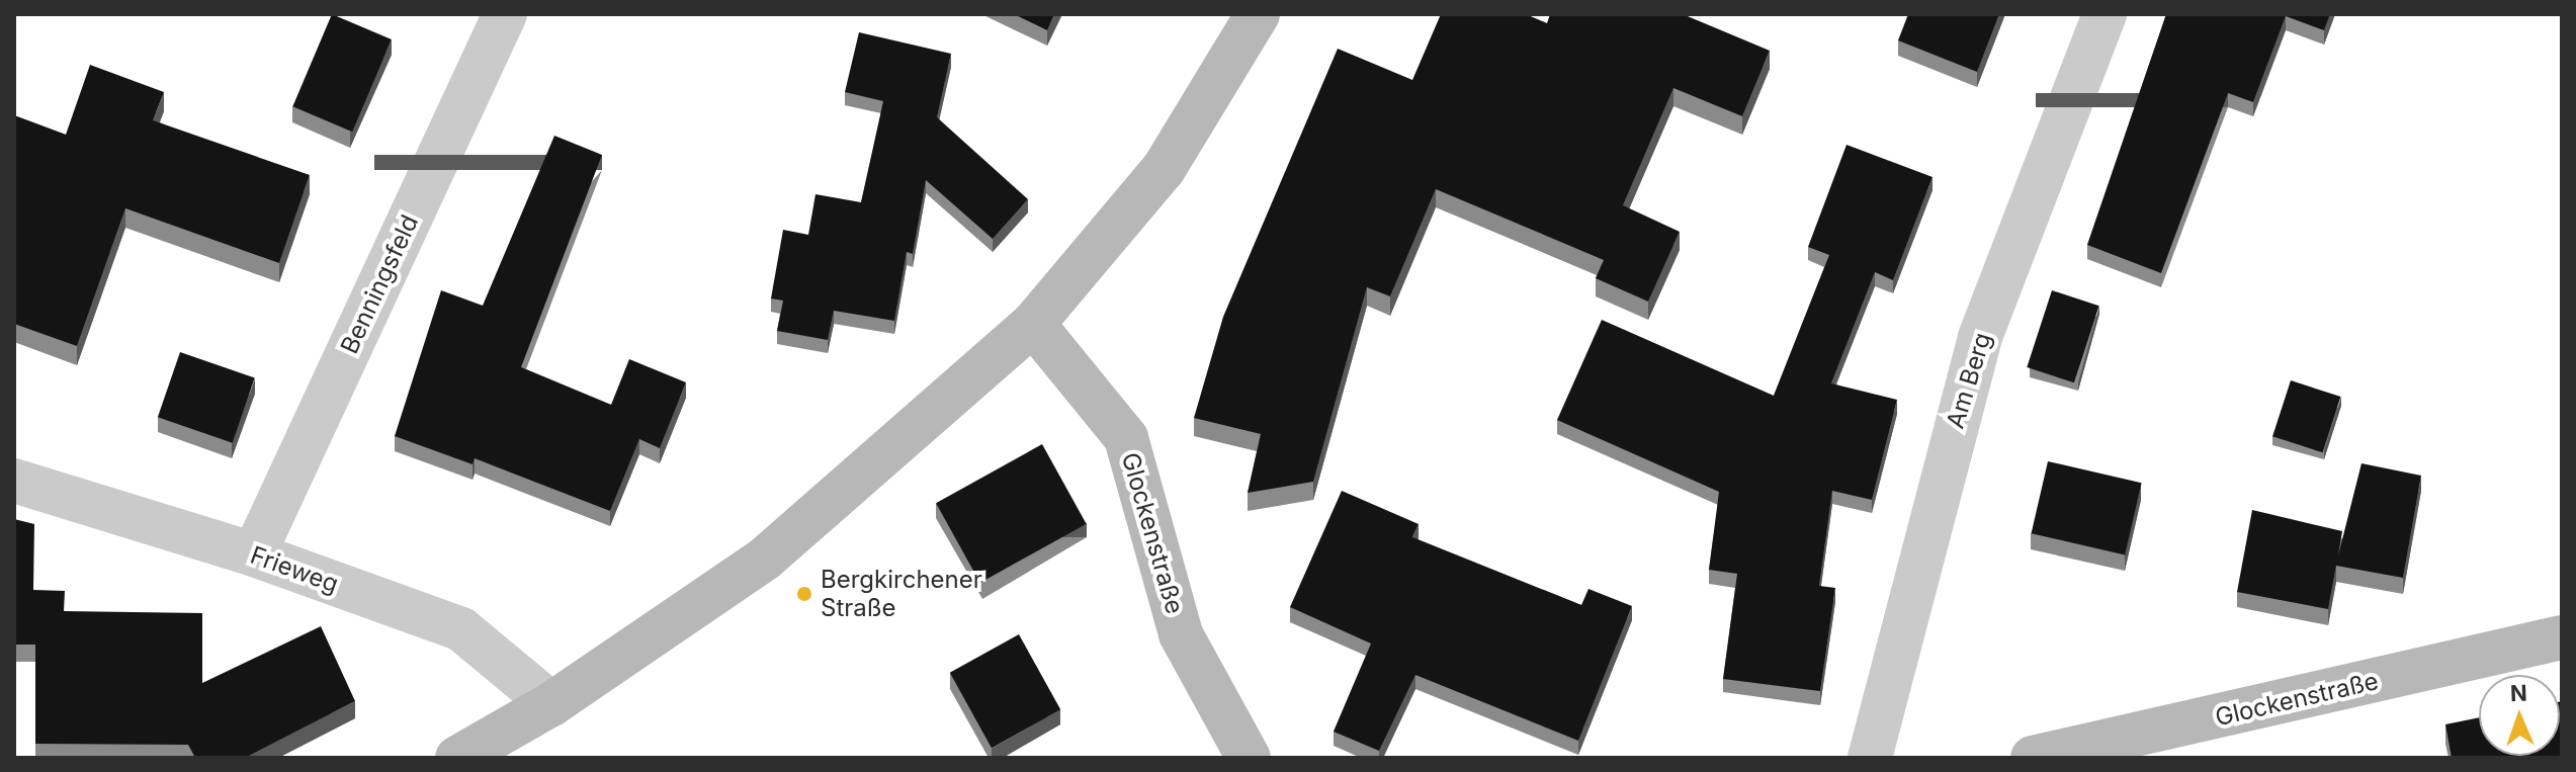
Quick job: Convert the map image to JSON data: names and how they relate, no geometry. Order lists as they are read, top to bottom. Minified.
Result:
{"streets":{"street":["Benningsfeld","Am Berg","Glockenstraße","Frieweg"]},"crossings":[["Benningsfeld","Frieweg"]],"places":["Bergkirchener Straße"],"north":"top"}
